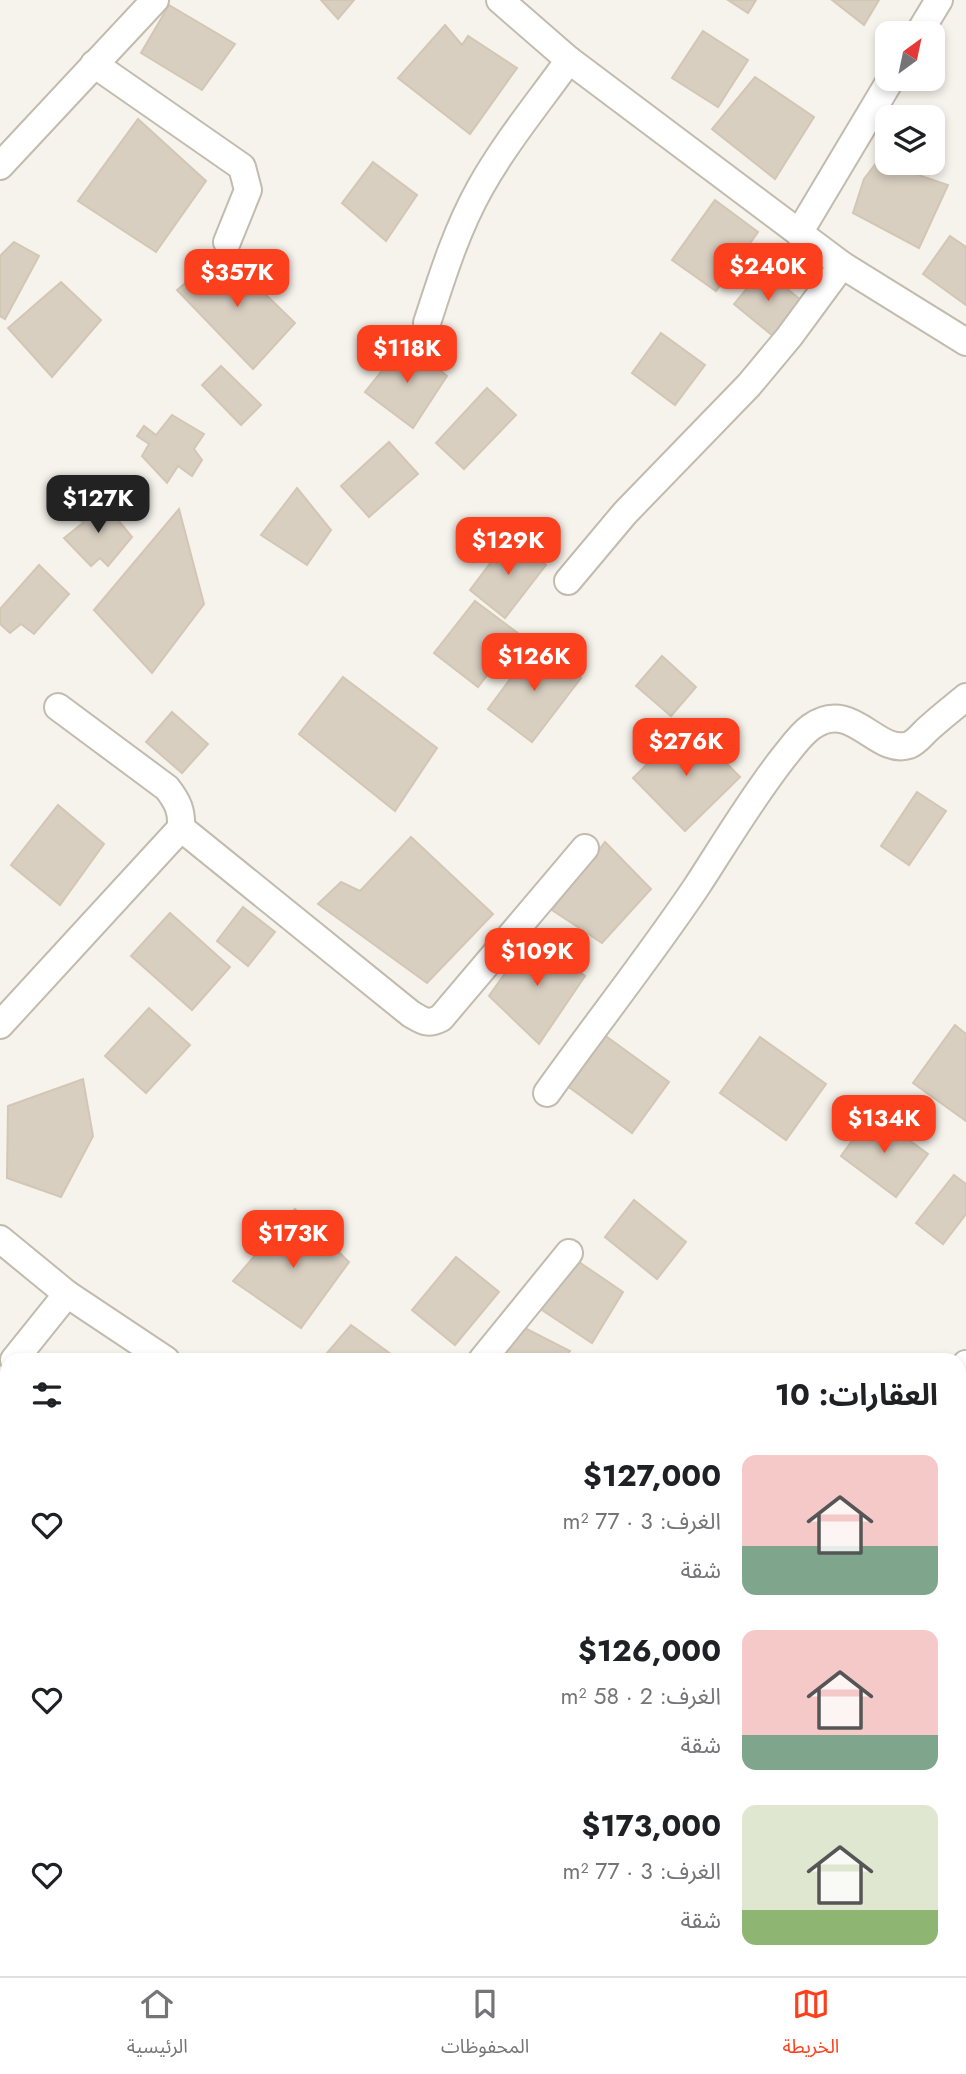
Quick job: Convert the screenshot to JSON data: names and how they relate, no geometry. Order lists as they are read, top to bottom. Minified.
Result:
{"north":"top right","page":{"price":["$240K","$357K","$118K","$127K","$129K","$126K","$276K","$109K","$134K","$173K"],"heading":"العقارات: 10","list":[{"name":"$127,000","note":"الغرف: 3 · 77 m² · شقة"},{"name":"$126,000","note":"الغرف: 2 · 58 m² · شقة"},{"name":"$173,000","note":"الغرف: 3 · 77 m² · شقة"}],"tabs":["الخريطة","المحفوظات","الرئيسية"]}}
